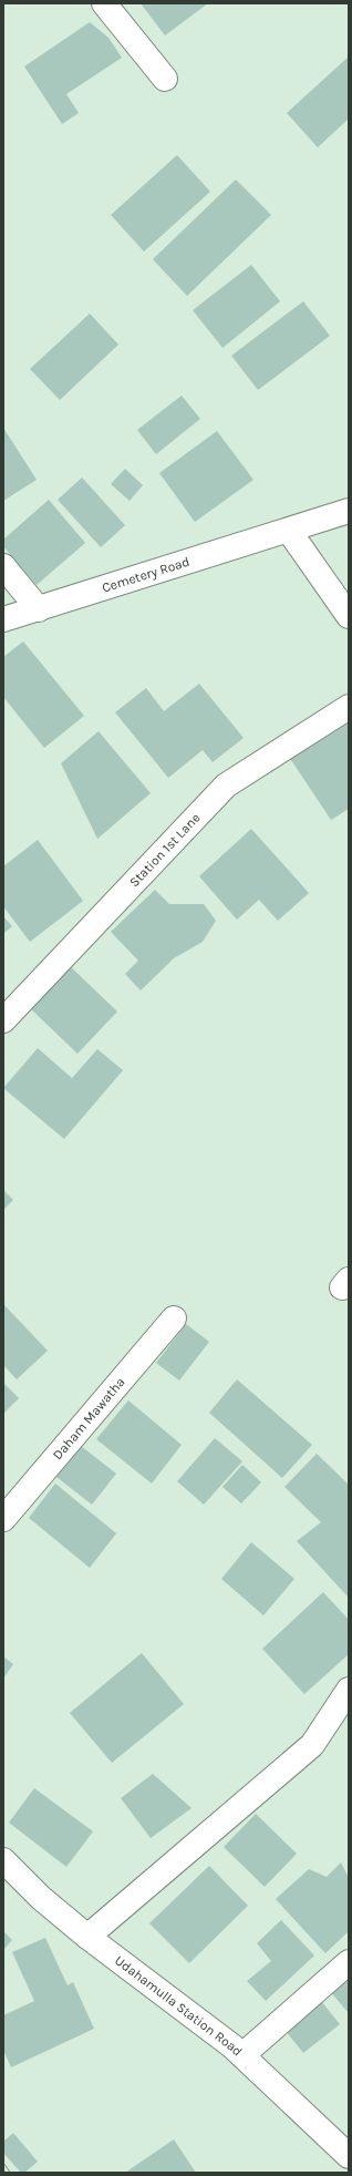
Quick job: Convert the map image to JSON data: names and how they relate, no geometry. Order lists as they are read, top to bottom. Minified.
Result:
{"streets":{"street":["Cemetery Road","Station 1st Lane","Daham Mawatha","Udahamulla Station Road"]}}
